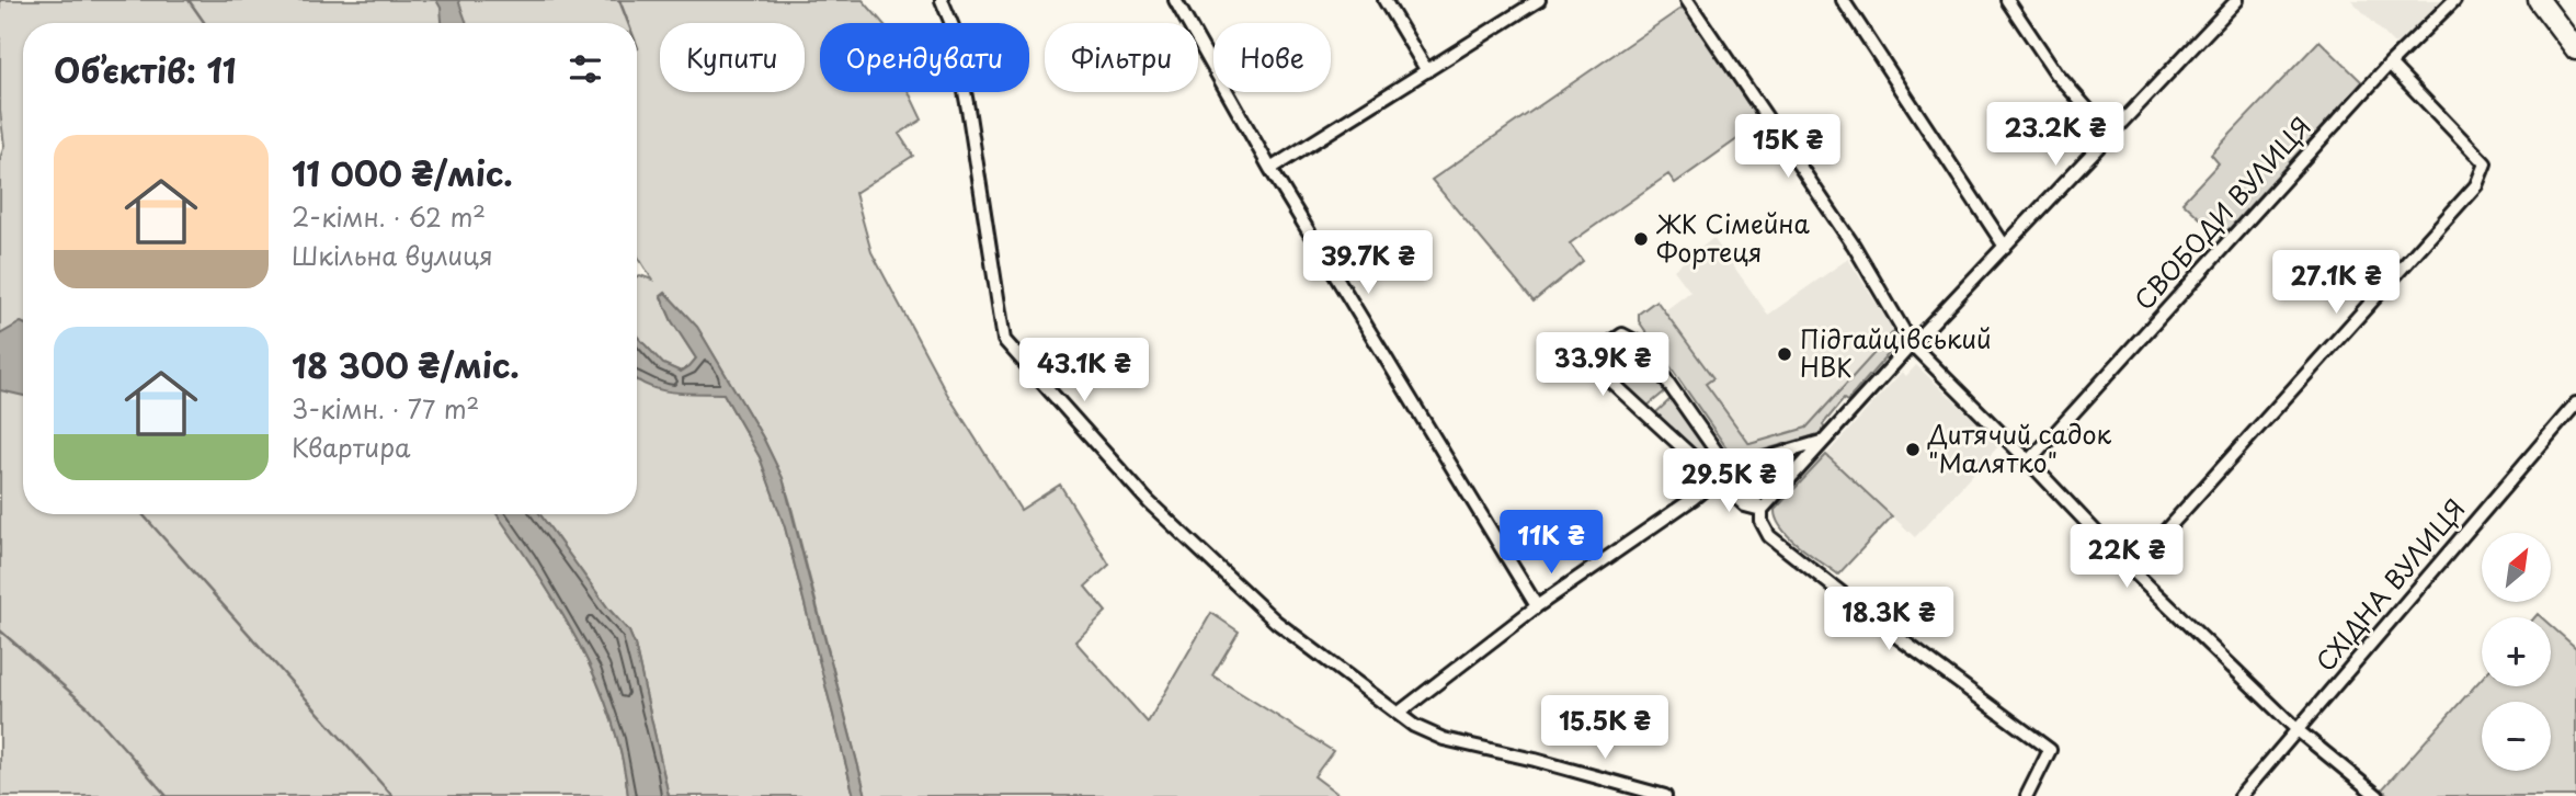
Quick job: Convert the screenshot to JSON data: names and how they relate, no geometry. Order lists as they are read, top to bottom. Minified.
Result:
{"streets":{"street":["СВОБОДИ ВУЛИЦЯ","СХІДНА ВУЛИЦЯ"]},"places":["ЖК Сімейна Фортеця","Підгайцівський НВК","Дитячий садок \"Малятко\""],"north":"top right","page":{"chip":["Купити","Орендувати","Фільтри","Нове"],"heading":"Об’єктів: 11","price":["23.2K ₴","15K ₴","39.7K ₴","27.1K ₴","33.9K ₴","43.1K ₴","29.5K ₴","11K ₴","22K ₴","18.3K ₴","15.5K ₴"],"list":[{"name":"11 000 ₴/міс.","note":"2-кімн. · 62 m² · Шкільна вулиця"},{"name":"18 300 ₴/міс.","note":"3-кімн. · 77 m² · Квартира"}],"map_buttons":["+","−"]}}
